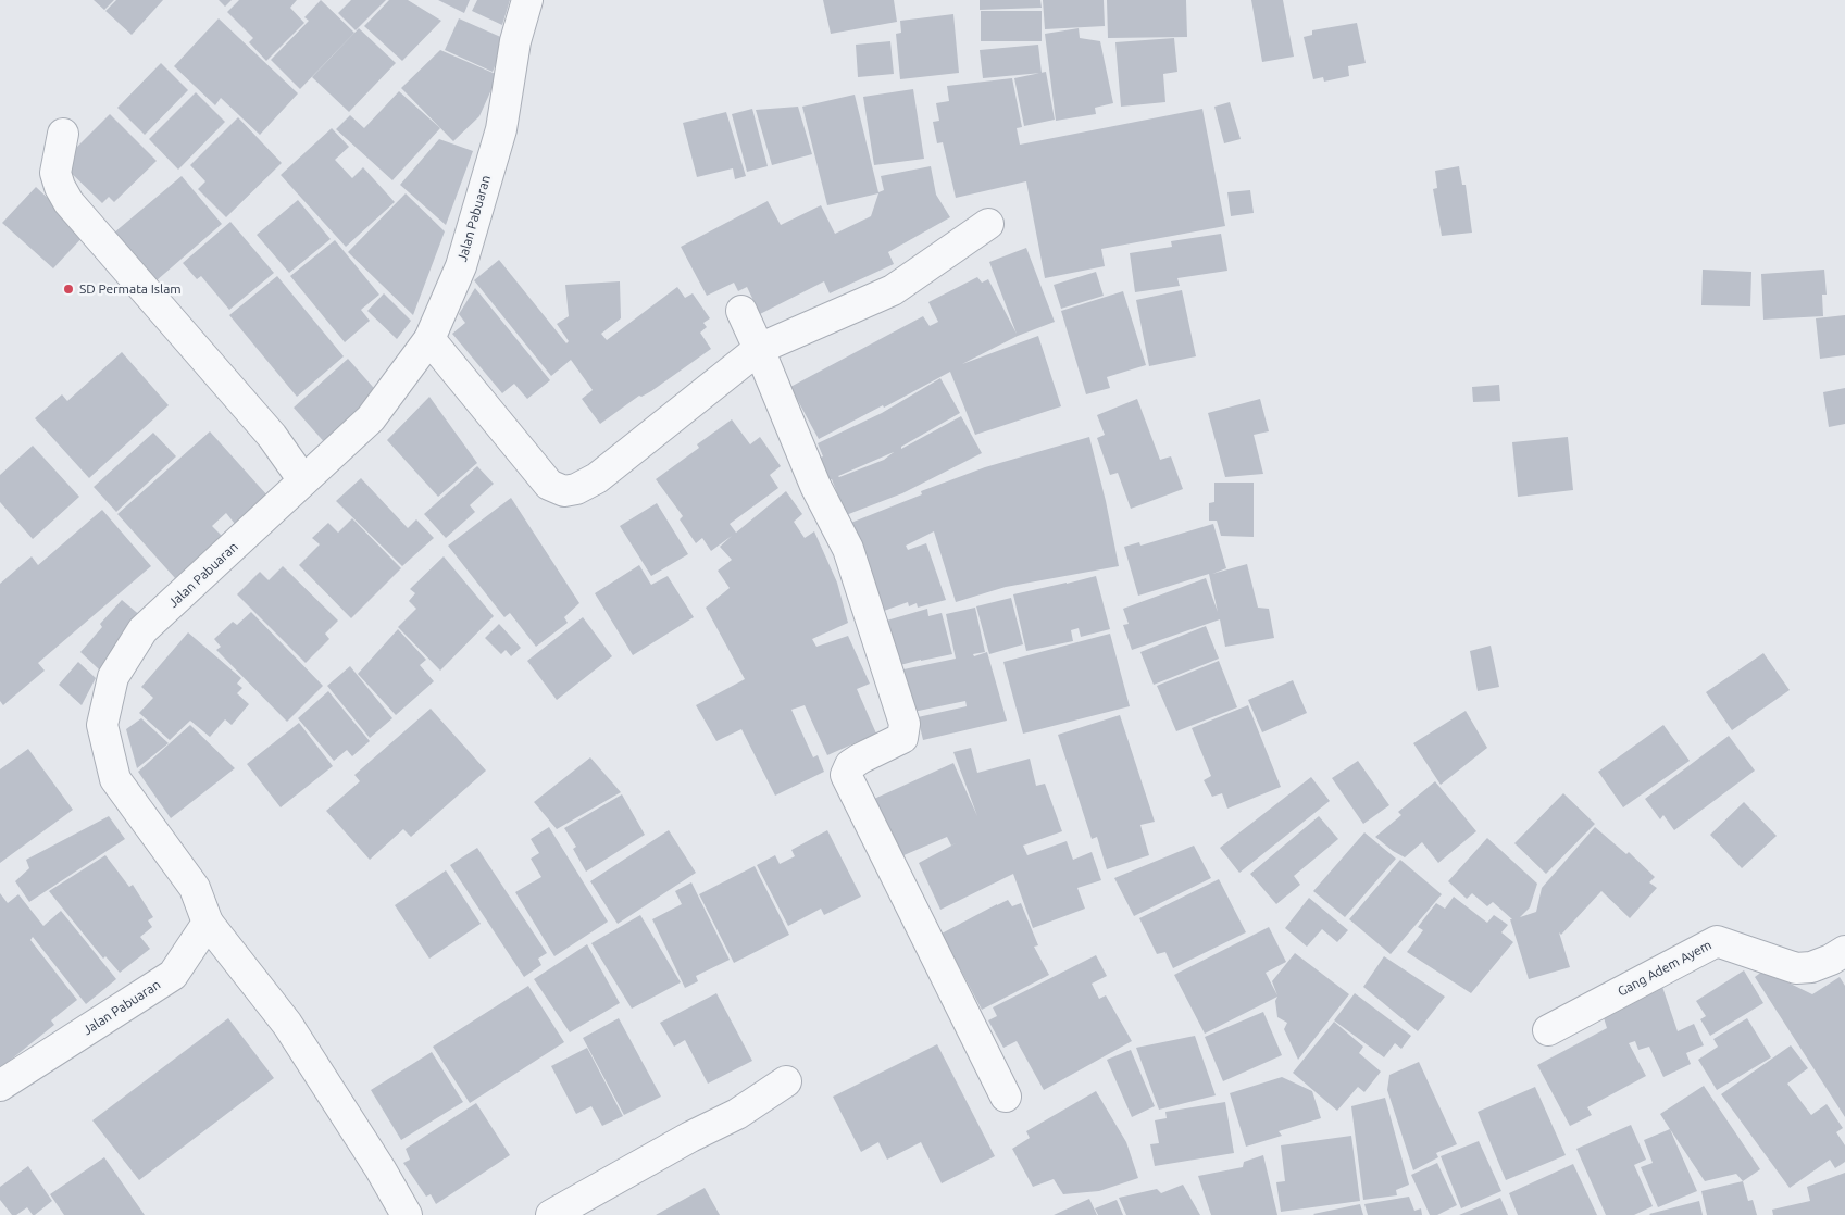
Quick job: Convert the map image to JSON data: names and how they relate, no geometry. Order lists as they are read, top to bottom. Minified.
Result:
{"streets":{"street":["Jalan Pabuaran","Gang Adem Ayem"]},"places":["SD Permata Islam"]}
